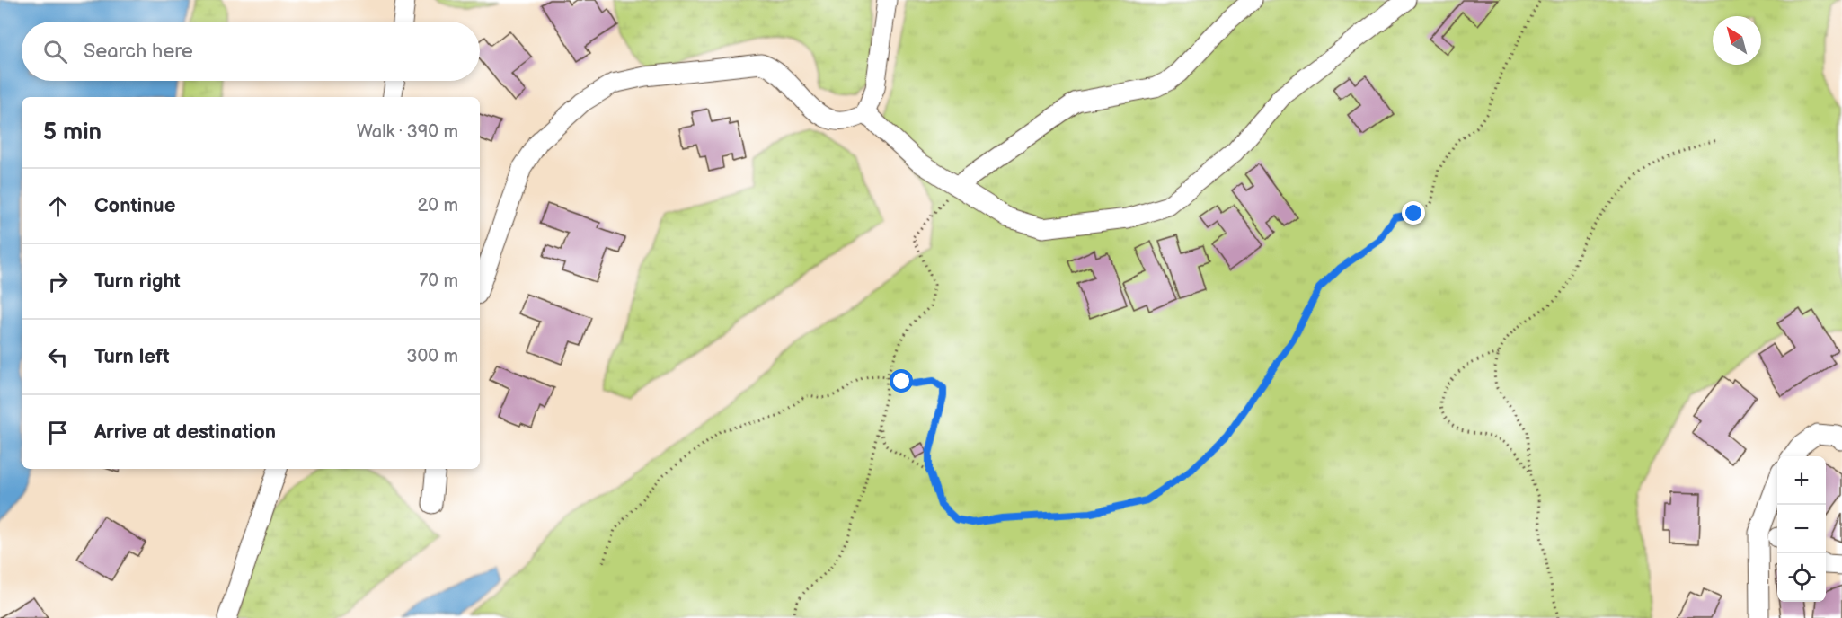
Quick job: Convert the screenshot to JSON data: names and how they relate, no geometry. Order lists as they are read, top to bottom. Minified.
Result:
{"north":"top left","page":{"search":"Search here","heading":["5 min","Walk · 390 m"],"list":[["Continue","20 m"],["Turn right","70 m"],["Turn left","300 m"],"Arrive at destination"],"map_buttons":["+","−"]}}
